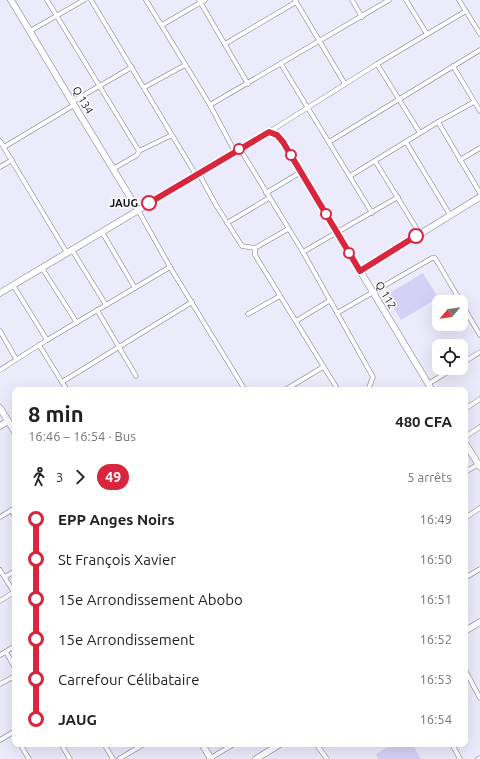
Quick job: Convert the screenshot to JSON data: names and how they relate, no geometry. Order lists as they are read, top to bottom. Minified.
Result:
{"streets":{"street":["Q 134","Q 112"]},"places":["JAUG"],"lines":["bus line 49"],"north":"bottom left","page":{"heading":["8 min","16:46 – 16:54 · Bus","480 CFA"],"legs":["3","49","5 arrêts"],"list":[{"name":"EPP Anges Noirs","value":"16:49"},{"name":"St François Xavier","value":"16:50"},{"name":"15e Arrondissement Abobo","value":"16:51"},{"name":"15e Arrondissement","value":"16:52"},{"name":"Carrefour Célibataire","value":"16:53"},{"name":"JAUG","value":"16:54"}]}}
